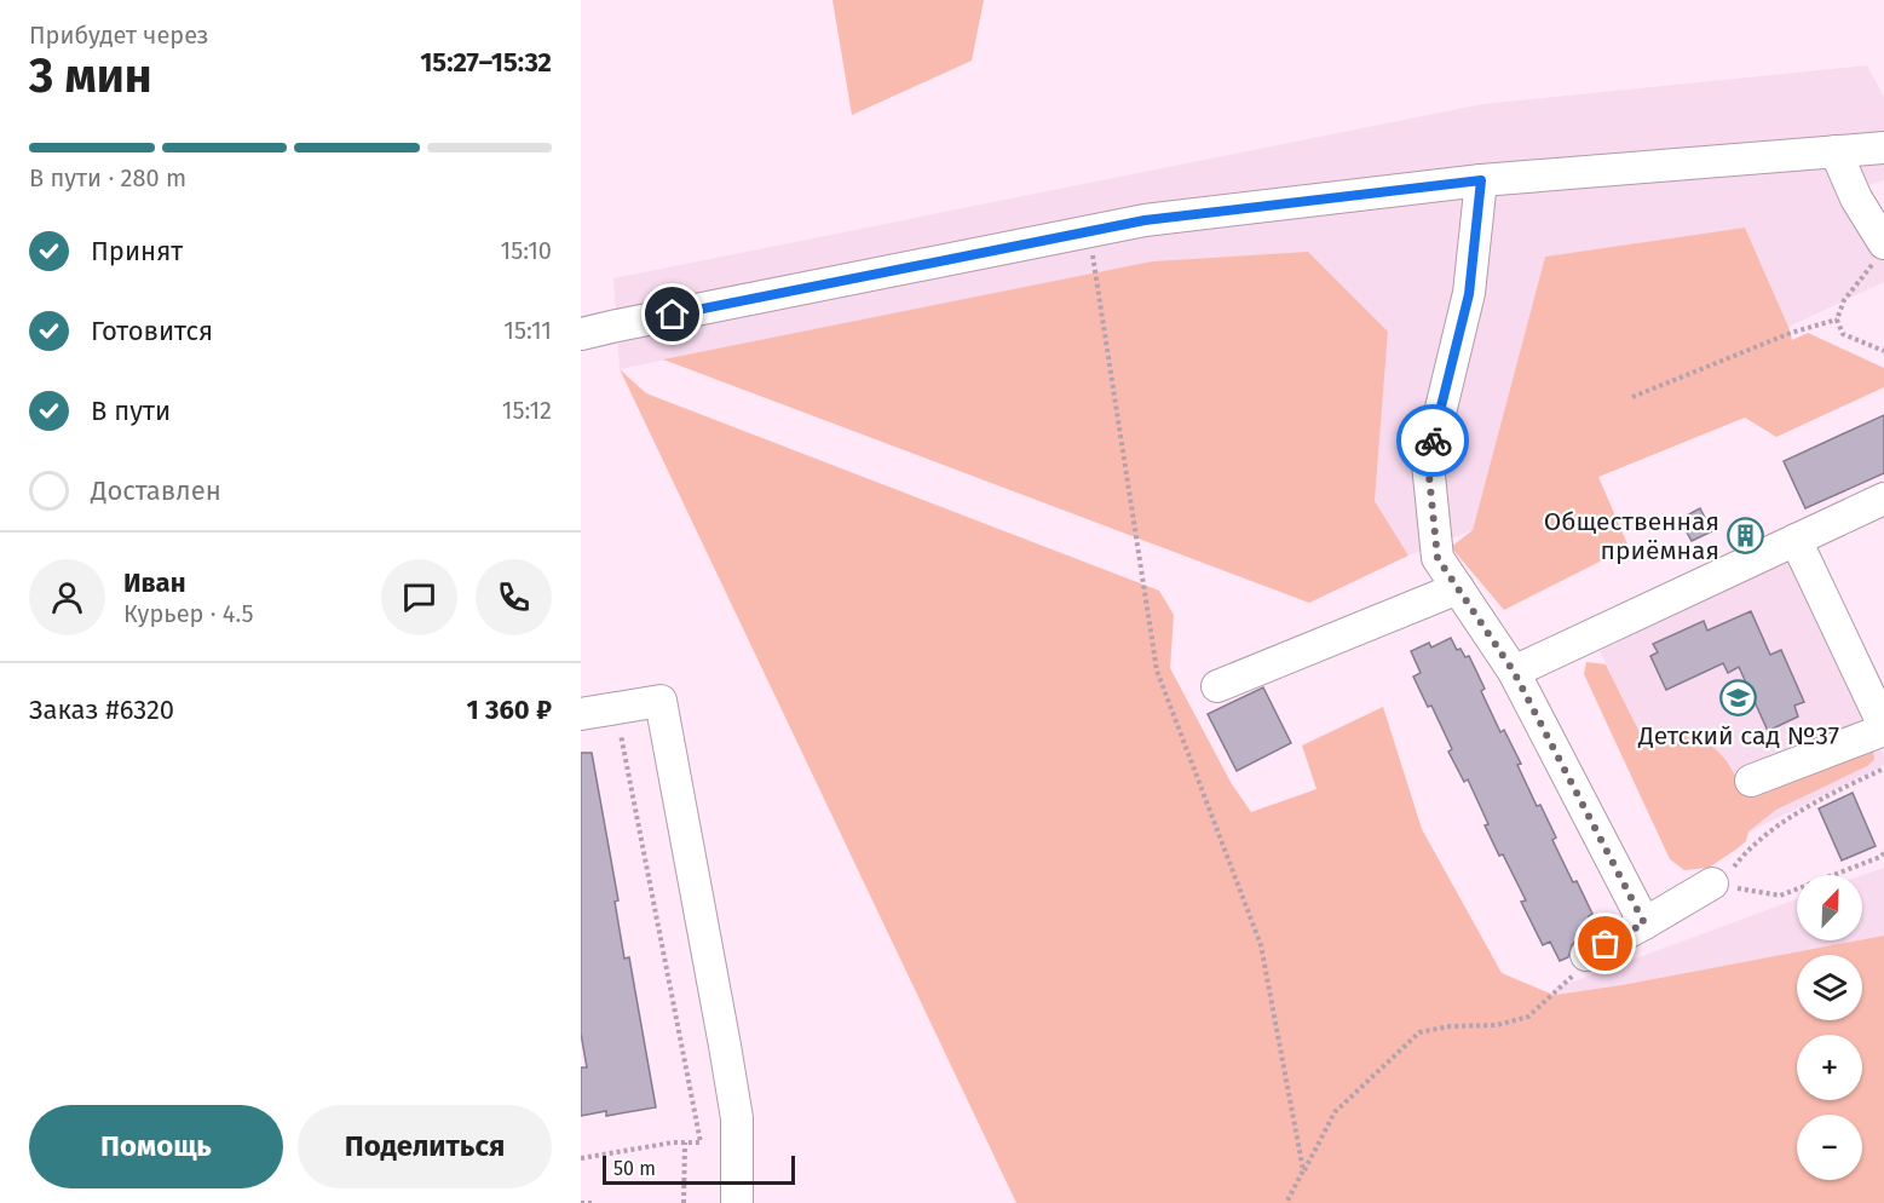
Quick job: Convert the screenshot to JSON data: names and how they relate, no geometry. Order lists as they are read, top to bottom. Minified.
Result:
{"places":{"building":["Общественная приёмная"],"school or university":["Детский сад №37"]},"scale_bar":"50 m","north":"top right","page":{"heading":["3 мин","Прибудет через","15:27–15:32"],"panel":["Иван","Курьер · 4.5","Заказ #6320","1 360 ₽"],"bar":"В пути · 280 m","list":[["Принят","15:10"],["Готовится","15:11"],["В пути","15:12"],"Доставлен"],"map_buttons":["+","−"],"buttons":["Помощь","Поделиться"],"scale":"50 m"}}
